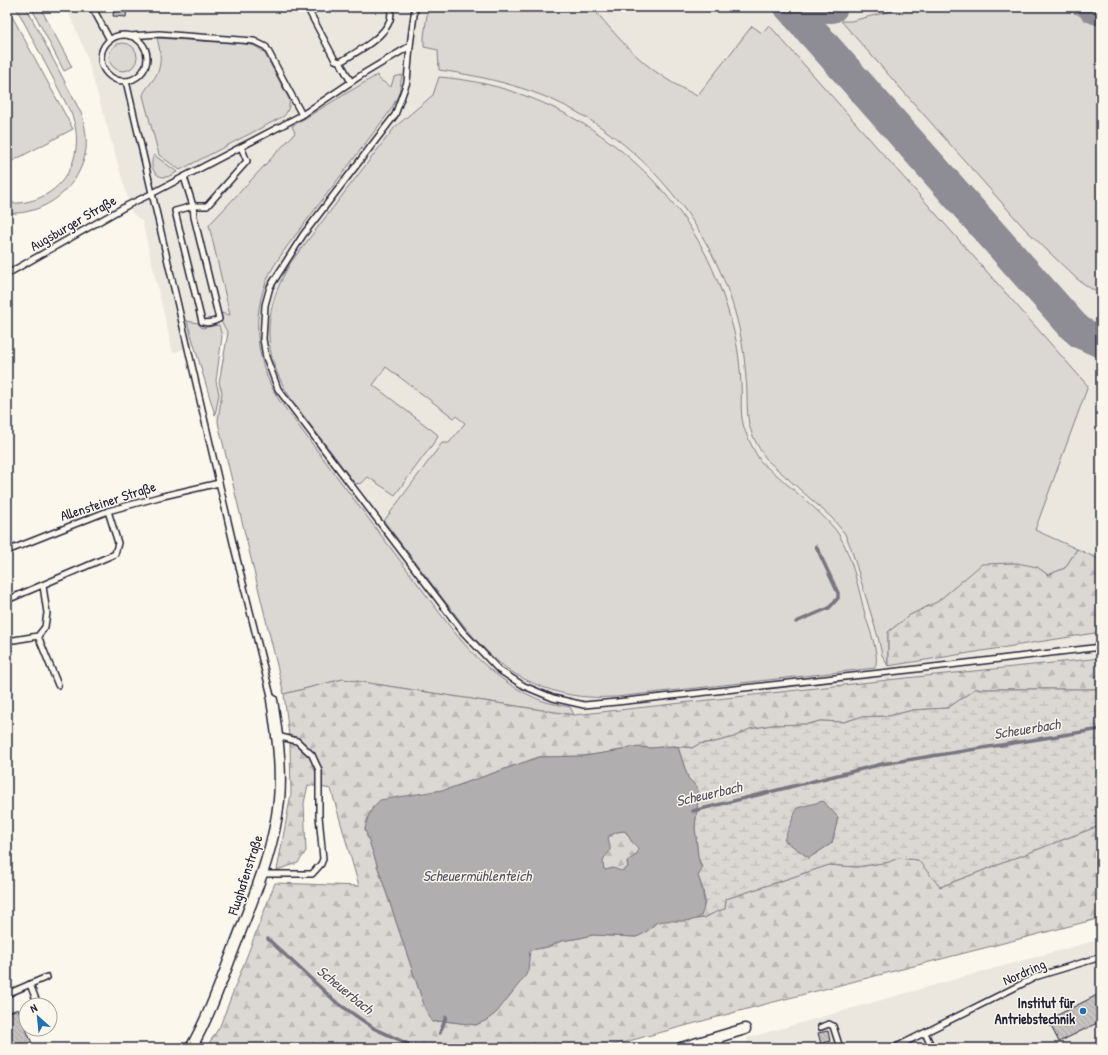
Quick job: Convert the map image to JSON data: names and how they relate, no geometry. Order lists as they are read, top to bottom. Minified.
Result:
{"streets":{"street":["Flughafenstraße"],"lane":["Augsburger Straße","Allensteiner Straße","Nordring"]},"water":["Scheuerbach","Scheuermühlenteich"],"places":["Institut für Antriebstechnik"],"north":"top left"}
